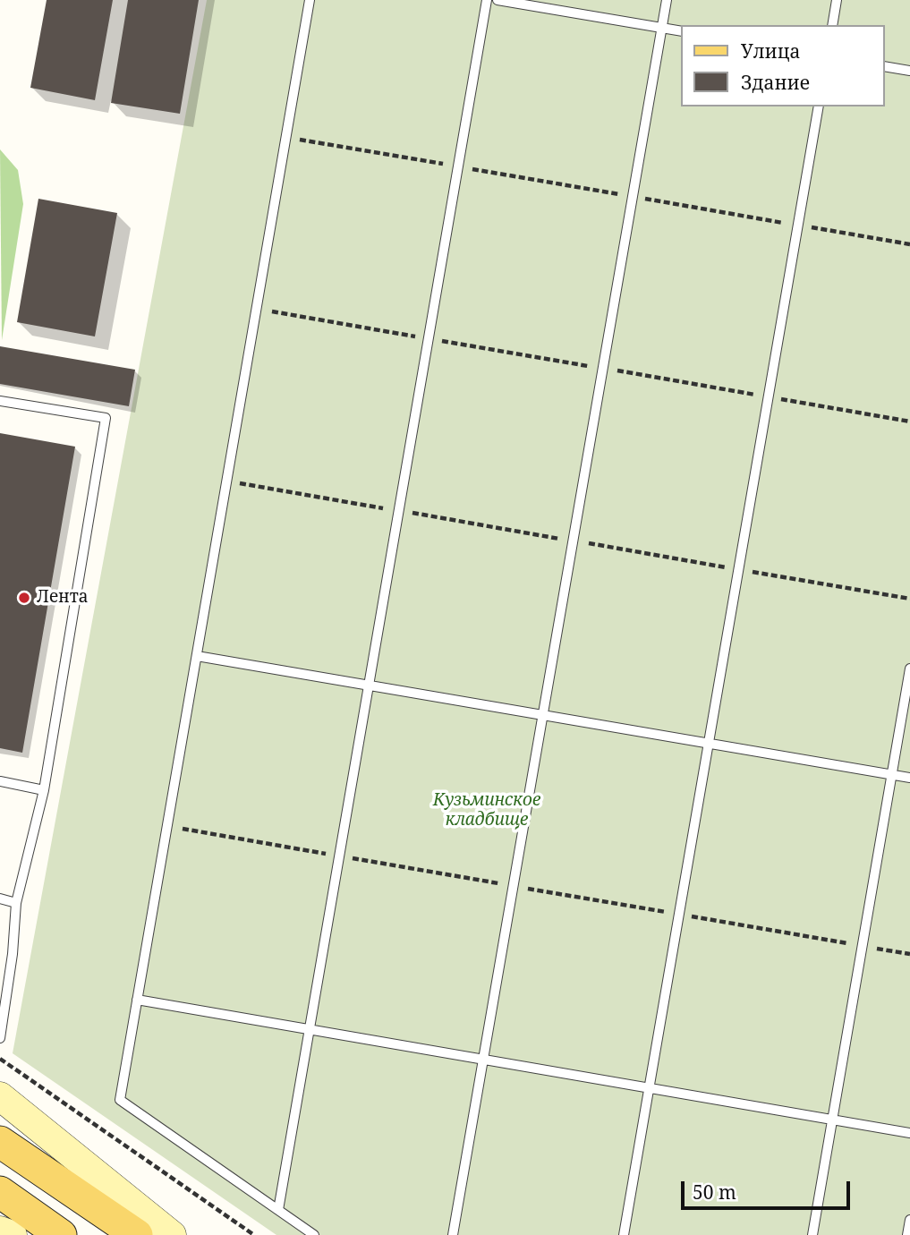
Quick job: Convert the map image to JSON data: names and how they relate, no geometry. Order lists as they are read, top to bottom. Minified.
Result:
{"parks":["Кузьминское кладбище"],"places":["Лента"],"legend":["Улица","Здание"],"scale_bar":"50 m"}
